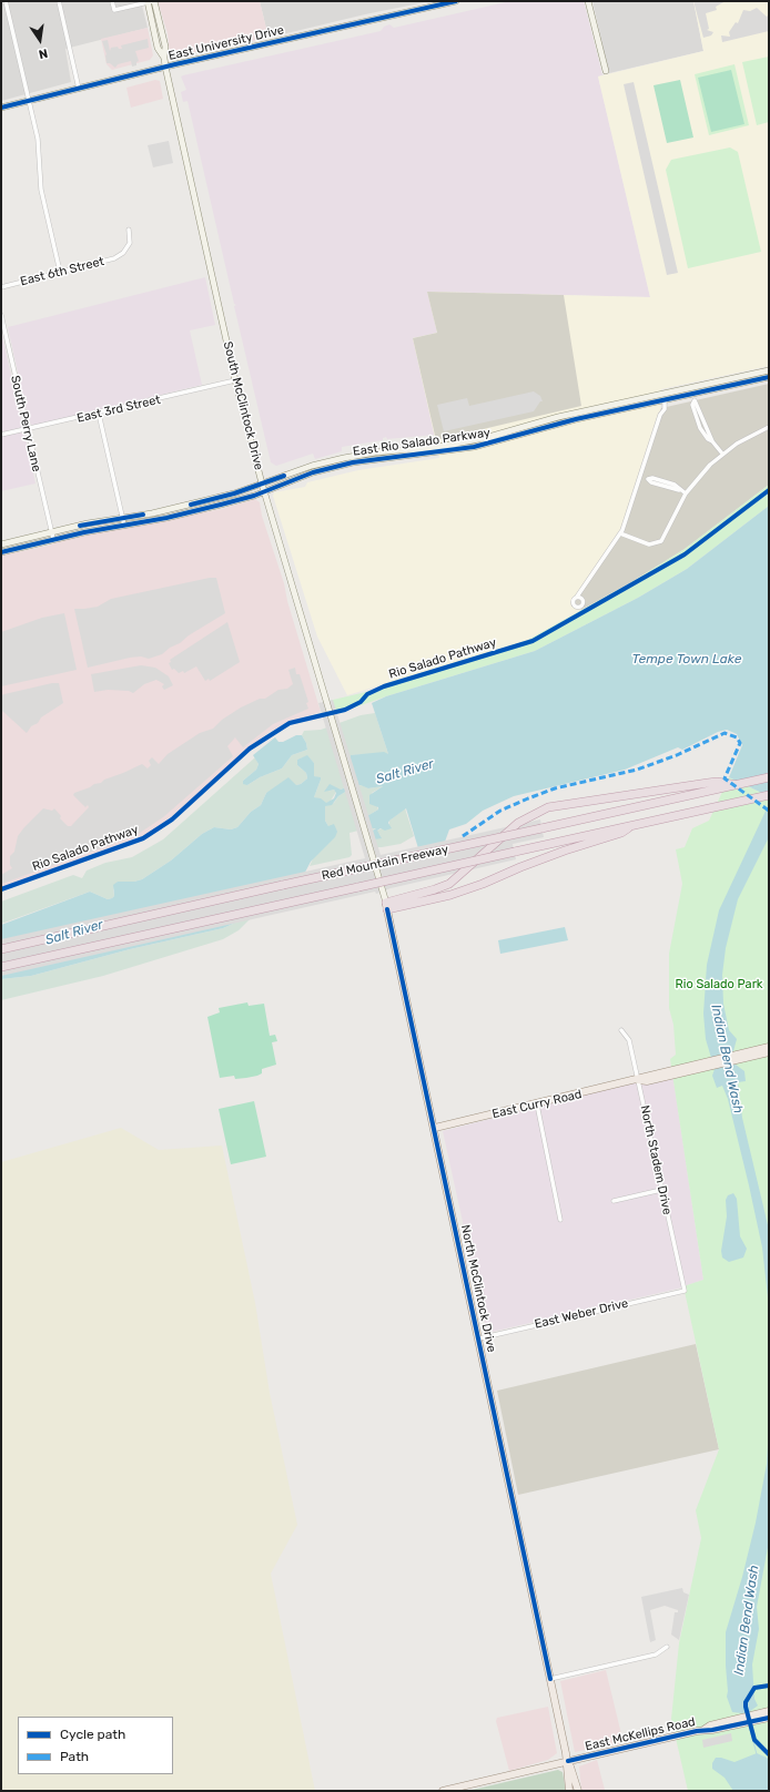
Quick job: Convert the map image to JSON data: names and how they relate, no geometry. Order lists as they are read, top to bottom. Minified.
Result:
{"streets":{"highway":["Red Mountain Freeway"],"main road":["East University Drive","South McClintock Drive","East Rio Salado Parkway","East Curry Road","North McClintock Drive","East McKellips Road"],"street":["East 6th Street","East 3rd Street","South Perry Lane","North Stadem Drive","East Weber Drive"],"cycle path":["Rio Salado Pathway"]},"crossings":[["East University Drive","South McClintock Drive"],["South McClintock Drive","East 3rd Street"],["South McClintock Drive","East Rio Salado Parkway"],["South McClintock Drive","North McClintock Drive"],["East 3rd Street","South Perry Lane"],["South Perry Lane","East Rio Salado Parkway"],["East Curry Road","North Stadem Drive"],["East Curry Road","North McClintock Drive"],["North Stadem Drive","East Weber Drive"],["North McClintock Drive","East Weber Drive"],["North McClintock Drive","East McKellips Road"]],"water":["Tempe Town Lake","Salt River","Indian Bend Wash"],"parks":["Rio Salado Park"],"legend":["Cycle path","Path"],"north":"bottom"}
